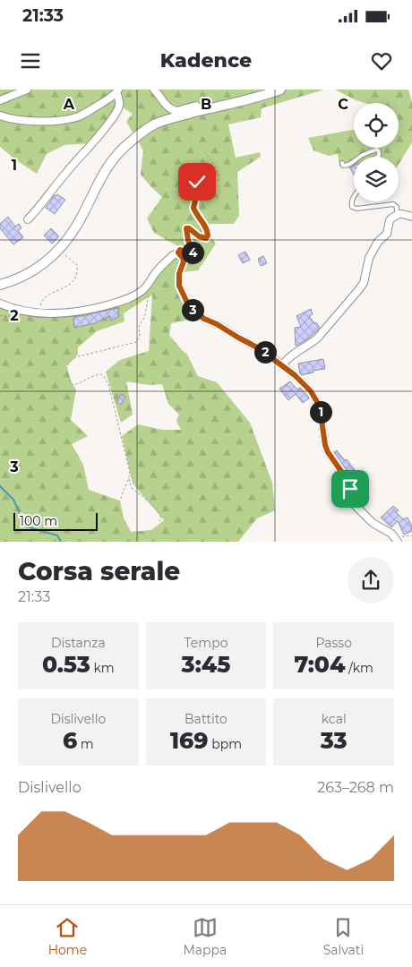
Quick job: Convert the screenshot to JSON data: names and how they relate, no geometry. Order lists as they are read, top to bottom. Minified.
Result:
{"scale_bar":"100 m","page":{"status":"21:33","header":"Kadence","pins":["4","3","2","1"],"scale":"100 m","heading":["Corsa serale","21:33"],"stats":[["Distanza","0.53 km"],["Tempo","3:45"],["Passo","7:04 /km"],["Dislivello","6 m"],["Battito","169 bpm"],["kcal","33"]],"chart":["Dislivello","263–268 m"],"tabs":["Home","Mappa","Salvati"]},"grid":{"columns":["A","B","C"],"rows":["1","2","3"]}}
